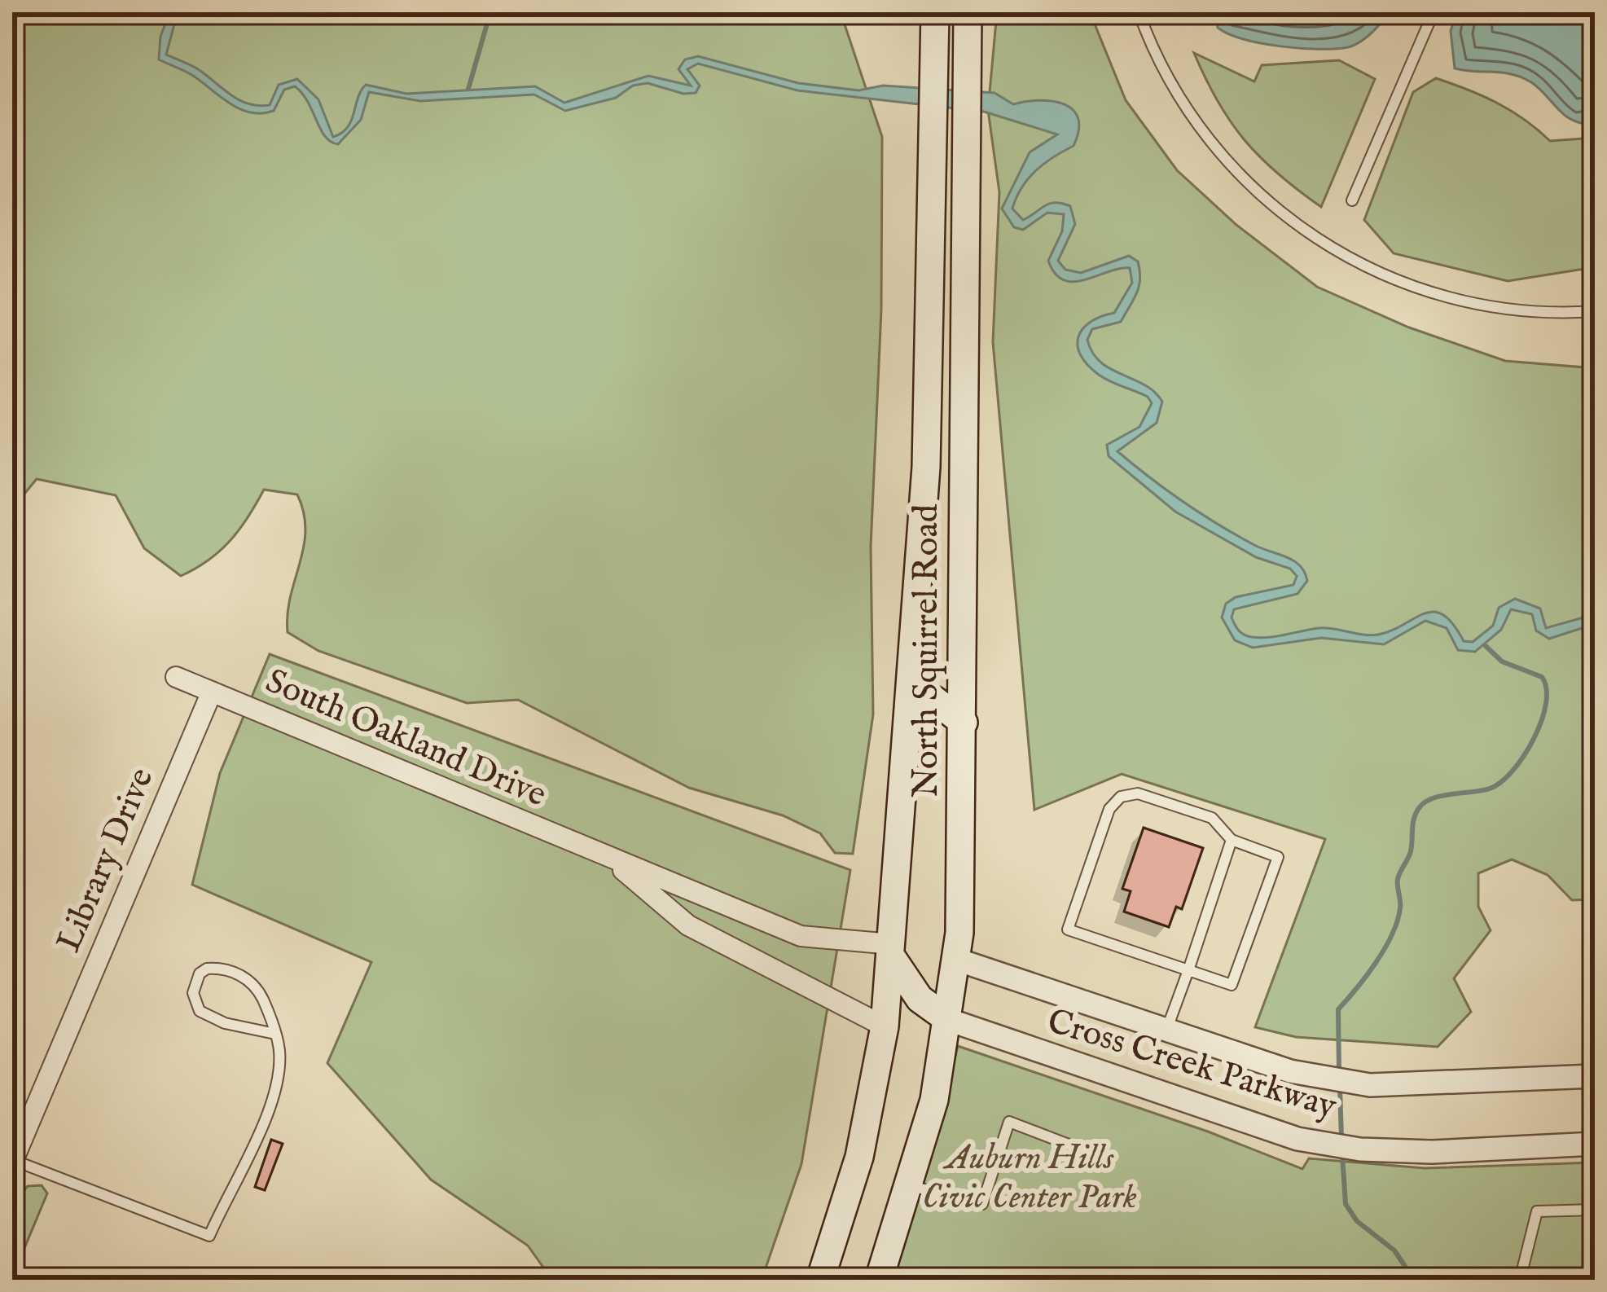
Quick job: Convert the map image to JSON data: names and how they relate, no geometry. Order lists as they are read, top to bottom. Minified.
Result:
{"streets":{"main road":["North Squirrel Road"],"street":["South Oakland Drive","Library Drive","Cross Creek Parkway"]},"crossings":[["North Squirrel Road","South Oakland Drive"],["North Squirrel Road","Cross Creek Parkway"],["South Oakland Drive","Library Drive"]],"parks":["Auburn Hills Civic Center Park"]}
